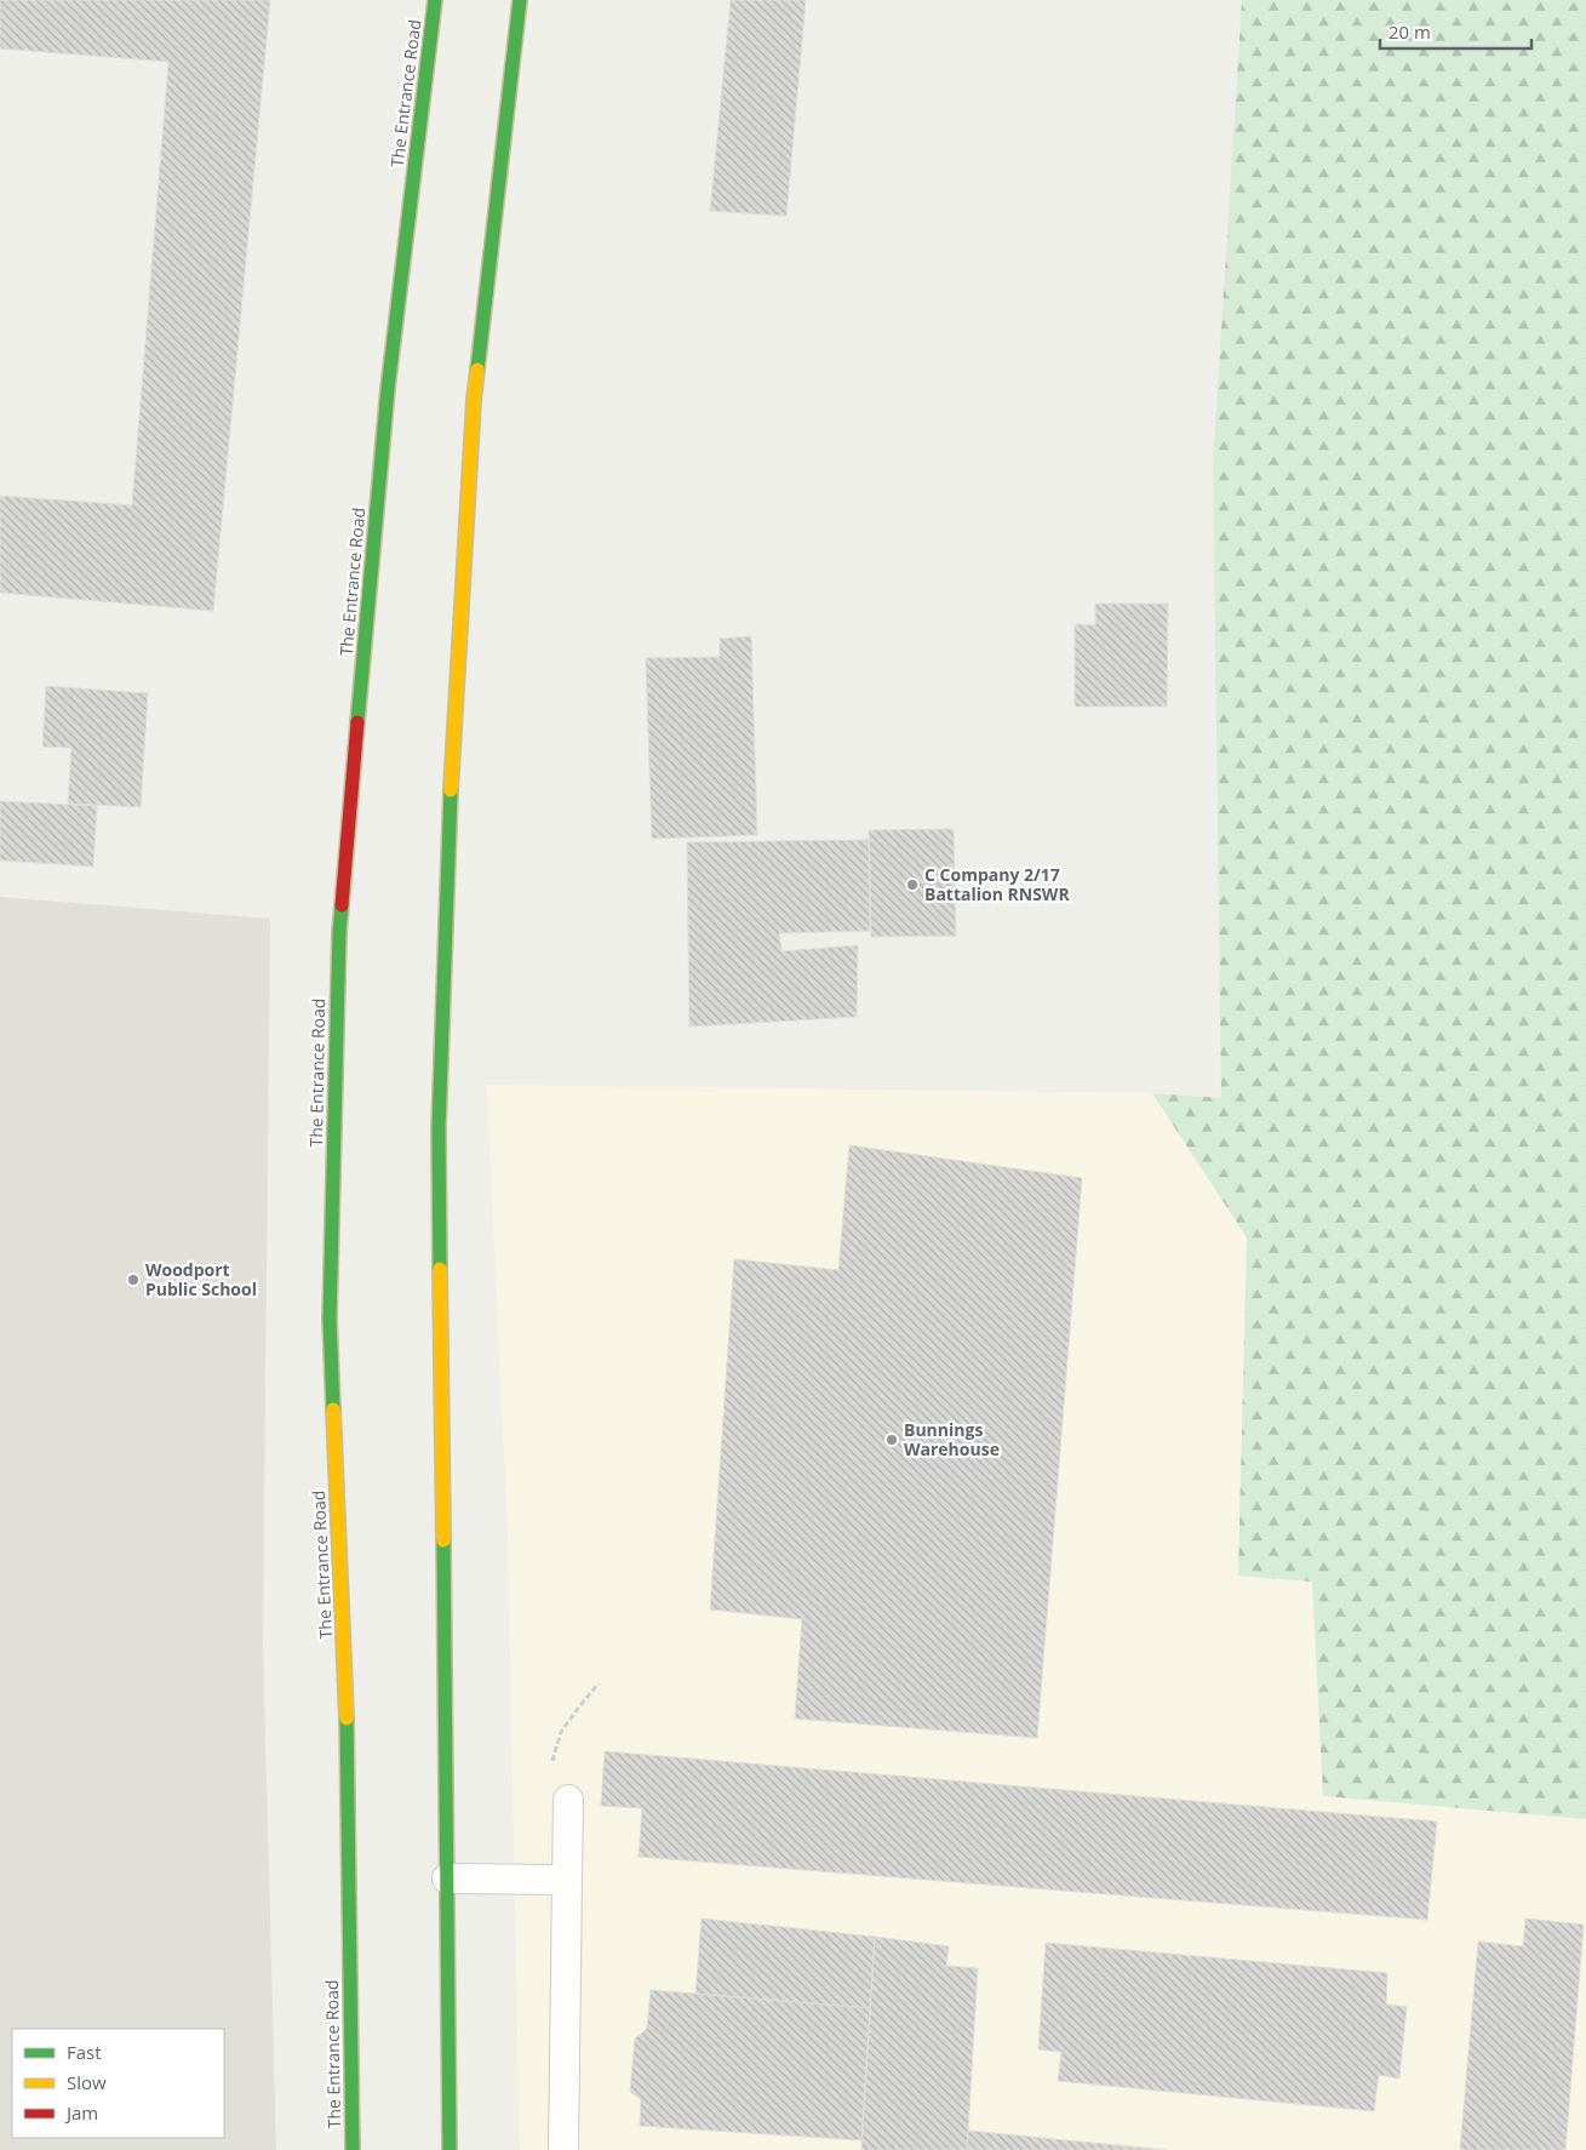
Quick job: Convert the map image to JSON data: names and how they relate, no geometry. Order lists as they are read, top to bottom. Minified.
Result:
{"streets":{"highway":["The Entrance Road"]},"places":["C Company 2/17 Battalion RNSWR","Woodport Public School","Bunnings Warehouse"],"legend":["Fast","Slow","Jam"],"scale_bar":"20 m"}
